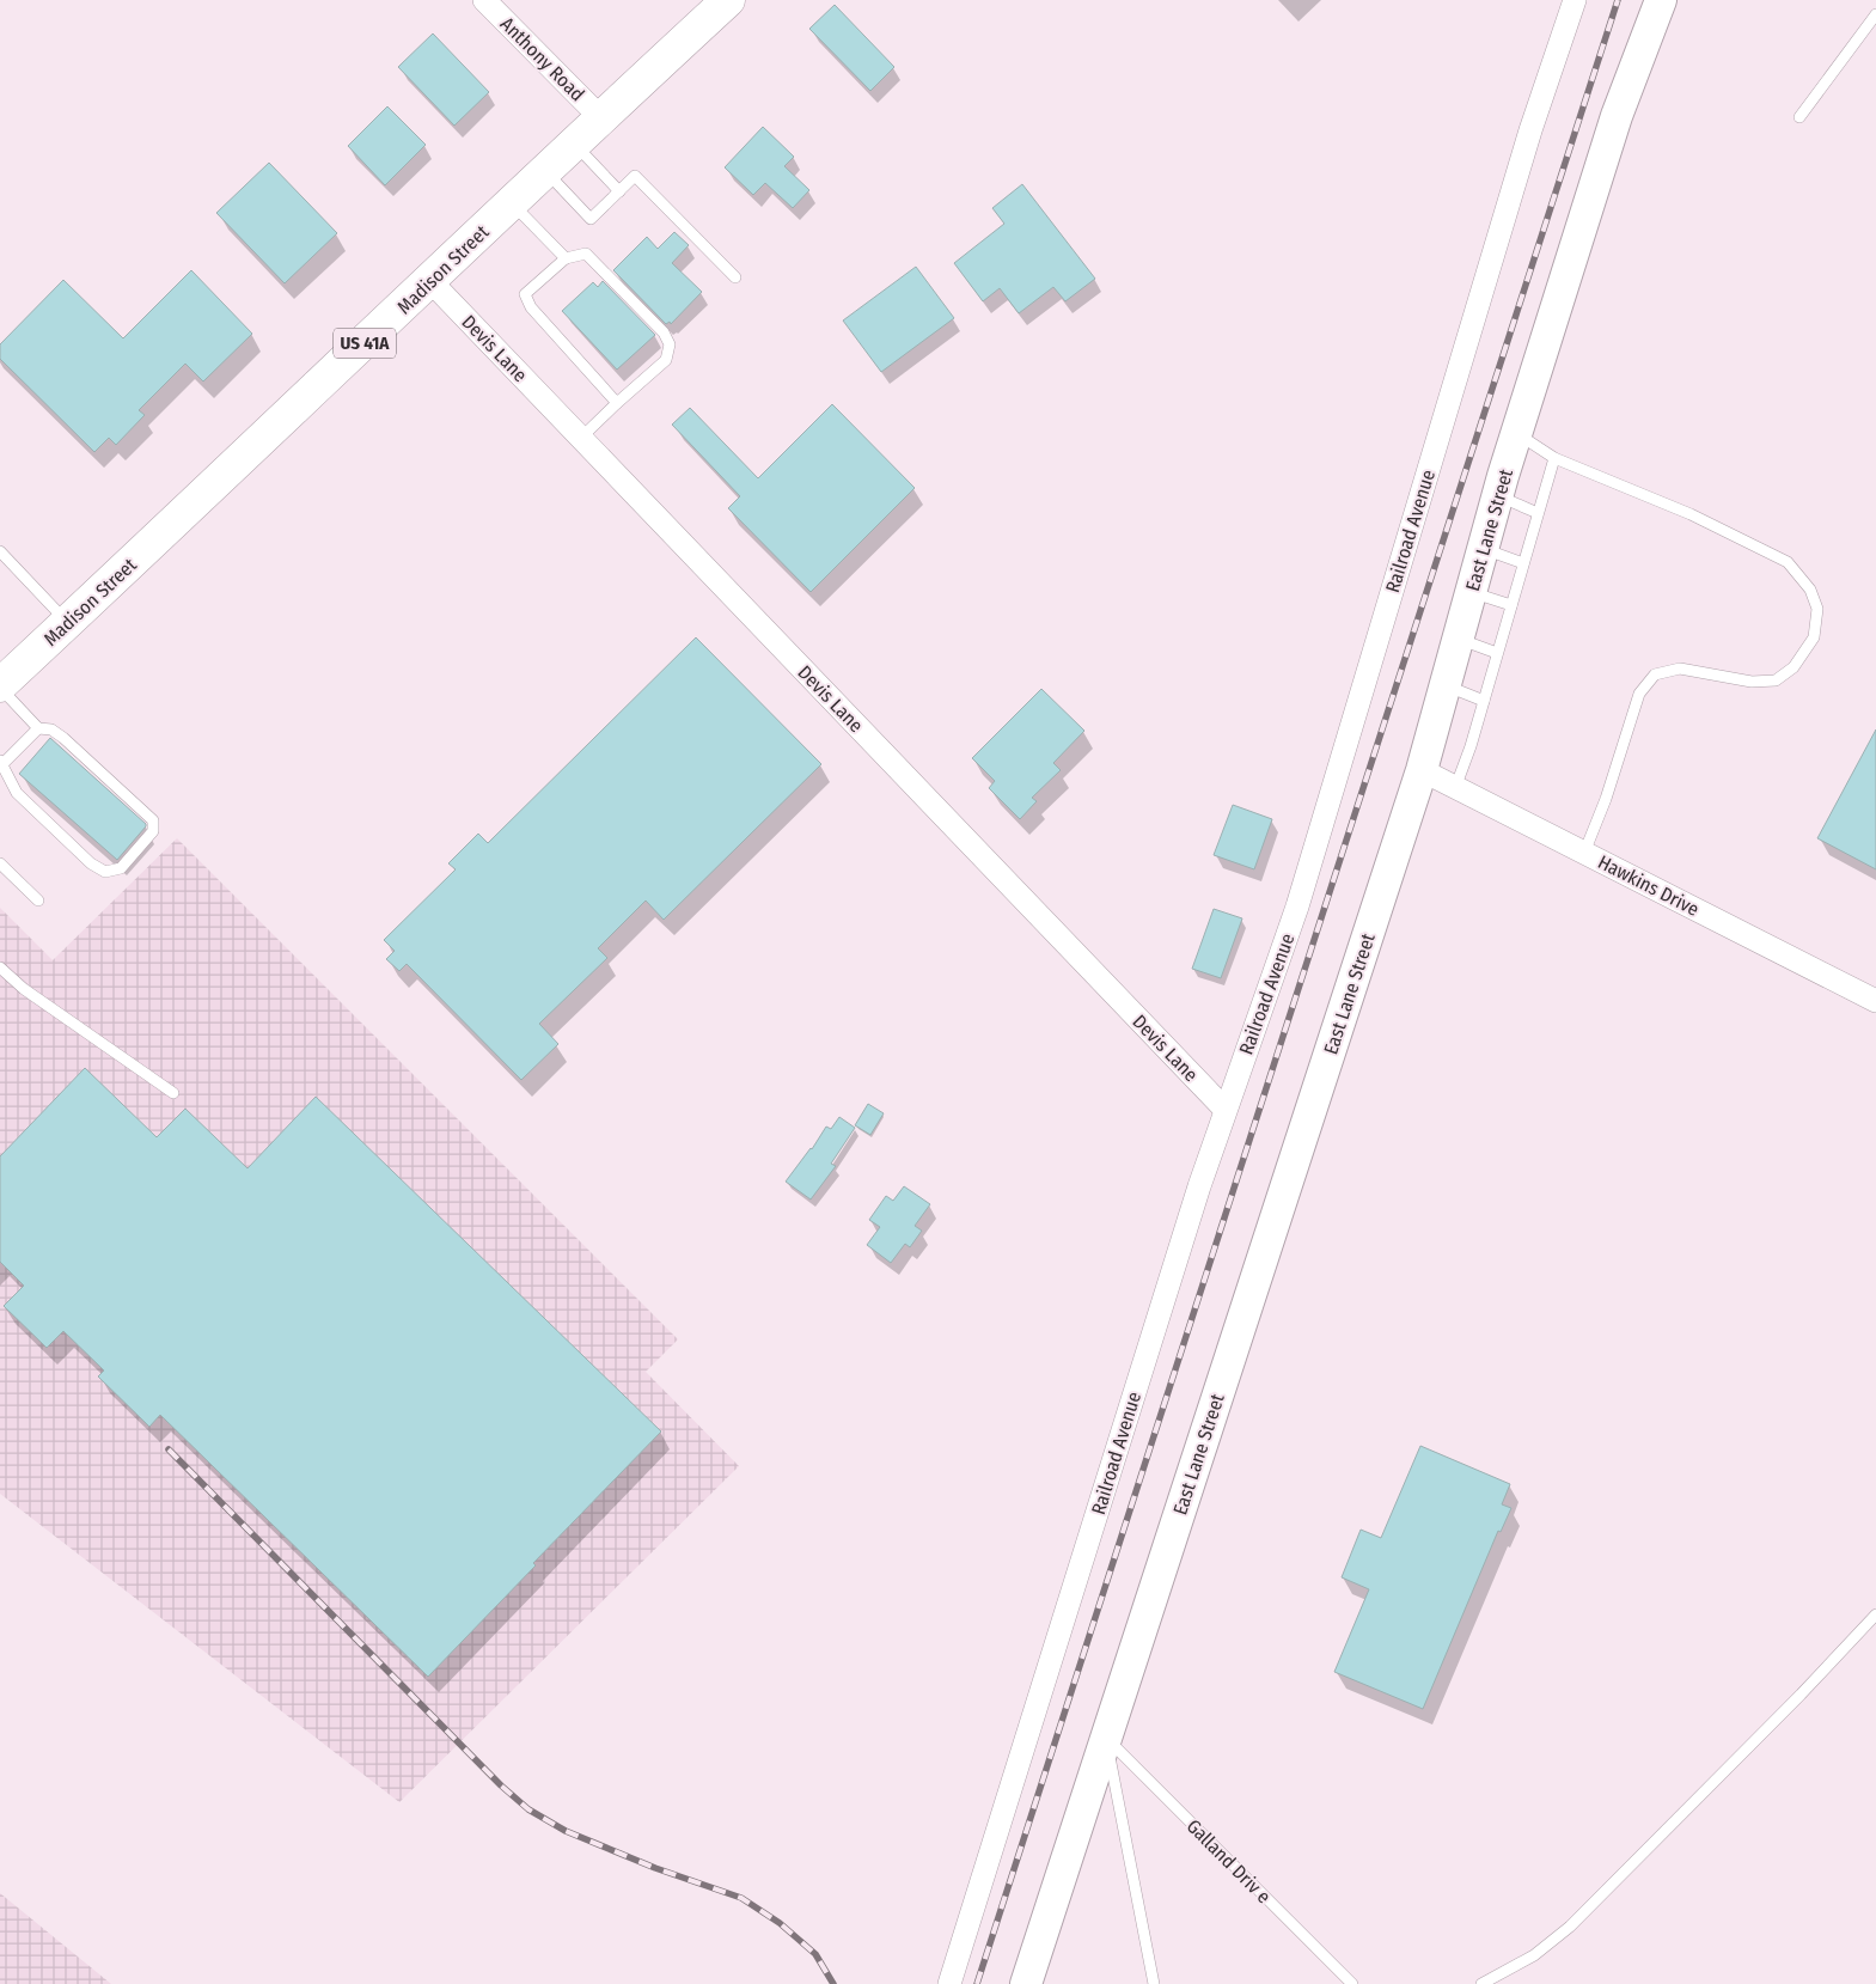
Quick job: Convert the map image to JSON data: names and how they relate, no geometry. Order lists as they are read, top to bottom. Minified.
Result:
{"streets":{"main road":["Madison Street","US 41A"],"street":["Anthony Road","Devis Lane","East Lane Street","Railroad Avenue","Hawkins Drive"],"lane":["Galland Driv e"]},"crossings":[["Anthony Road","Madison Street"],["Madison Street","Devis Lane"],["Devis Lane","Railroad Avenue"],["East Lane Street","Hawkins Drive"],["East Lane Street","Galland Driv e"]]}
